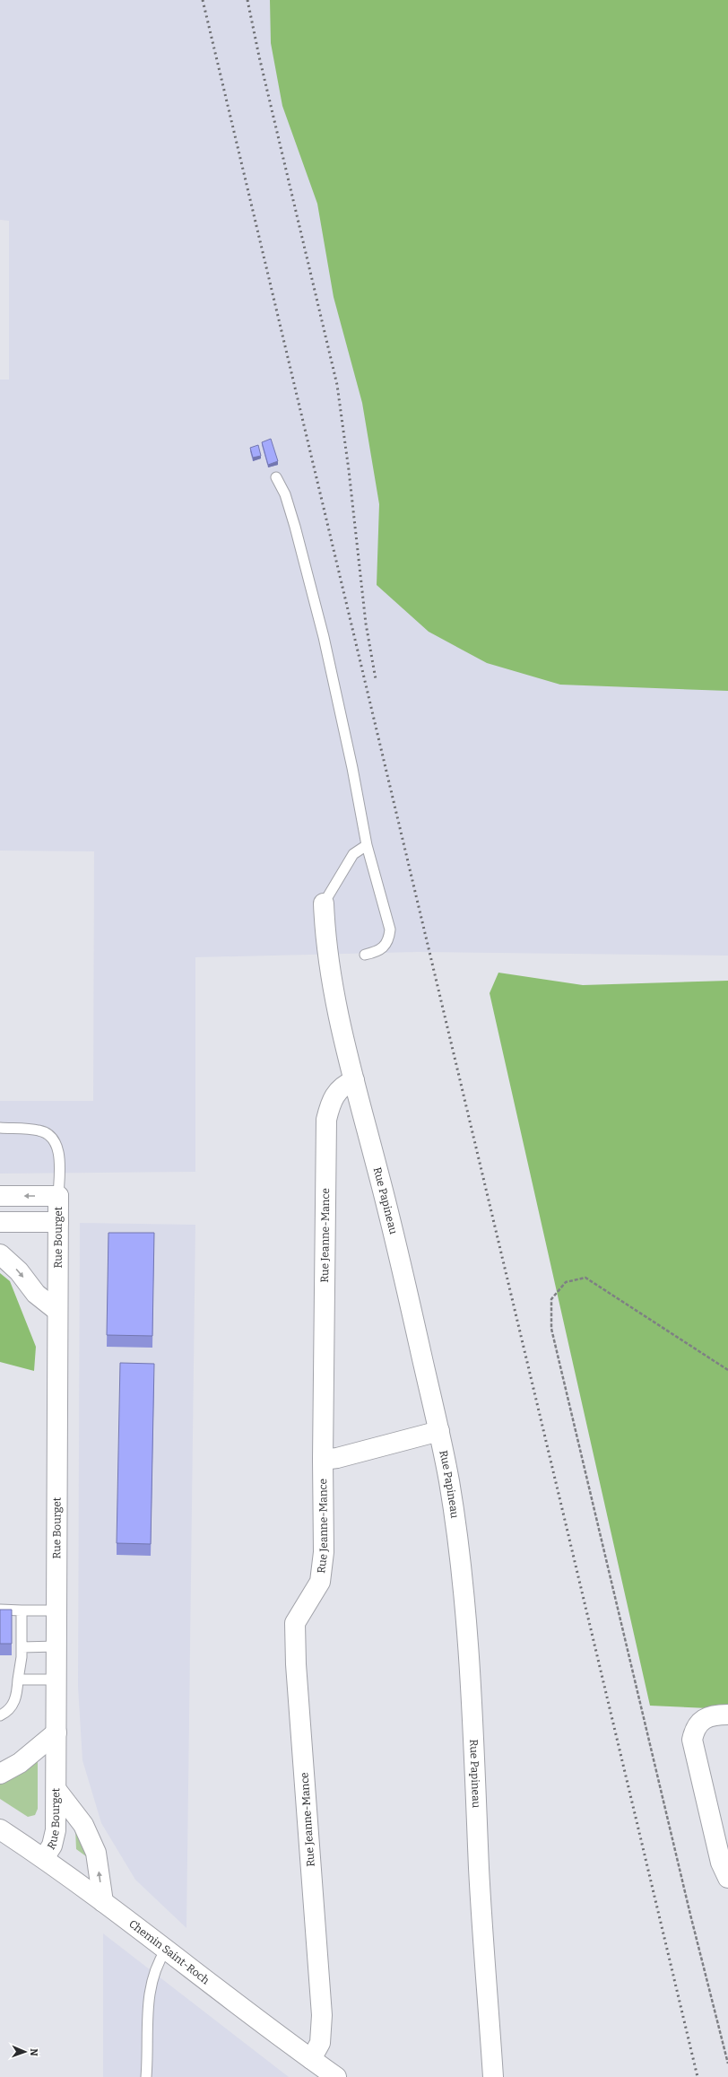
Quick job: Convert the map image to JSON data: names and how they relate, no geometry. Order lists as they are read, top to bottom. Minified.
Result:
{"streets":{"main road":["Rue Papineau","Rue Jeanne-Mance","Rue Bourget","Chemin Saint-Roch"]},"crossings":[["Rue Papineau","Rue Jeanne-Mance"],["Rue Jeanne-Mance","Chemin Saint-Roch"],["Rue Bourget","Chemin Saint-Roch"]],"north":"right"}
